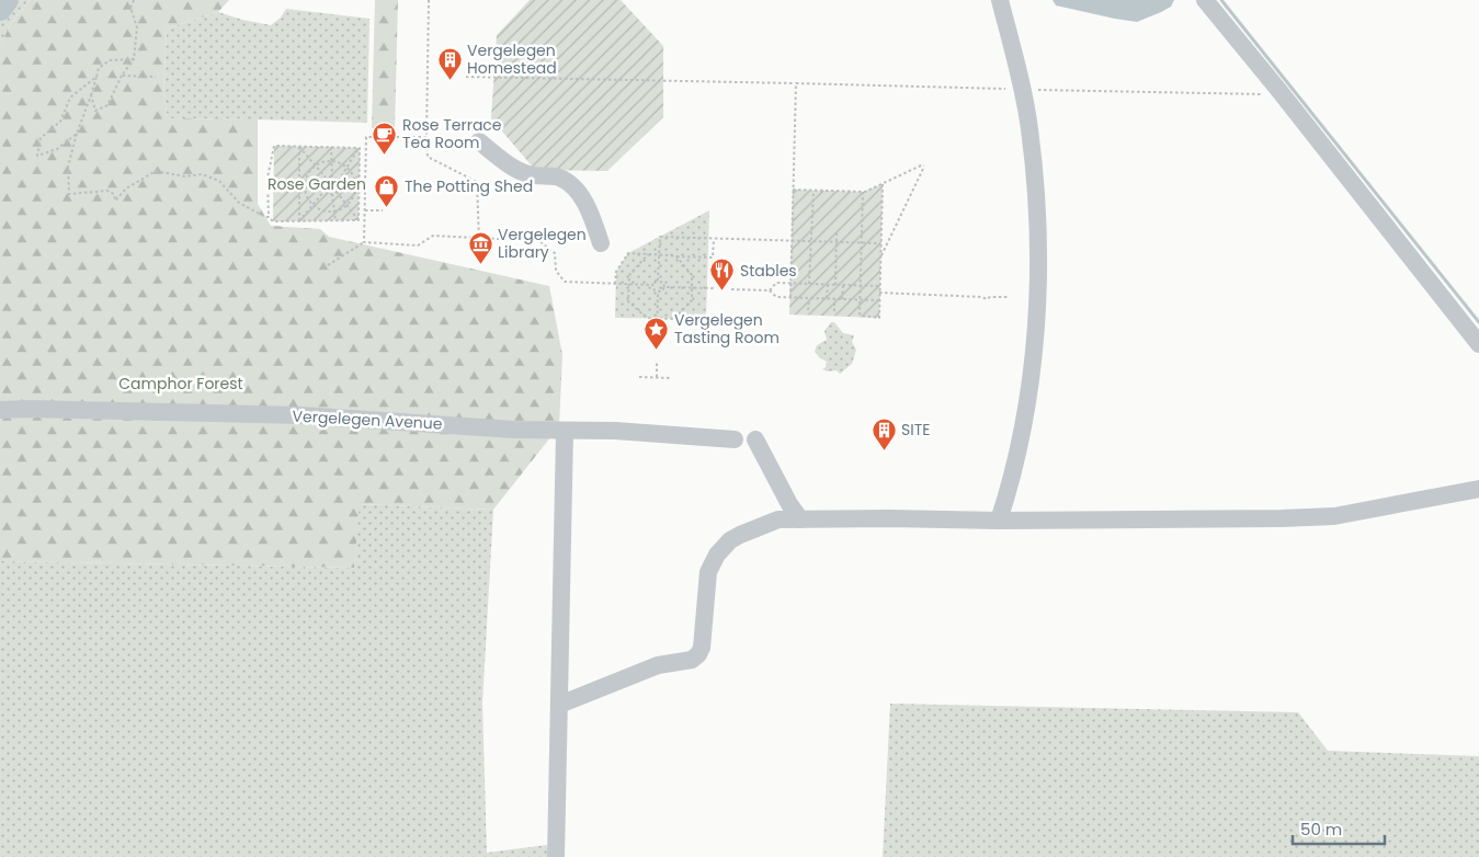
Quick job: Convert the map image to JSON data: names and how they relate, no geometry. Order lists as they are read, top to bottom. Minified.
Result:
{"streets":{"street":["Vergelegen Avenue"]},"parks":["Rose Garden","Camphor Forest"],"places":{"building":["Vergelegen Homestead","SITE"],"cafe":["Rose Terrace Tea Room"],"shop":["The Potting Shed"],"museum":["Vergelegen Library"],"restaurant":["Stables"],"place":["Vergelegen Tasting Room"]},"scale_bar":"50 m"}
